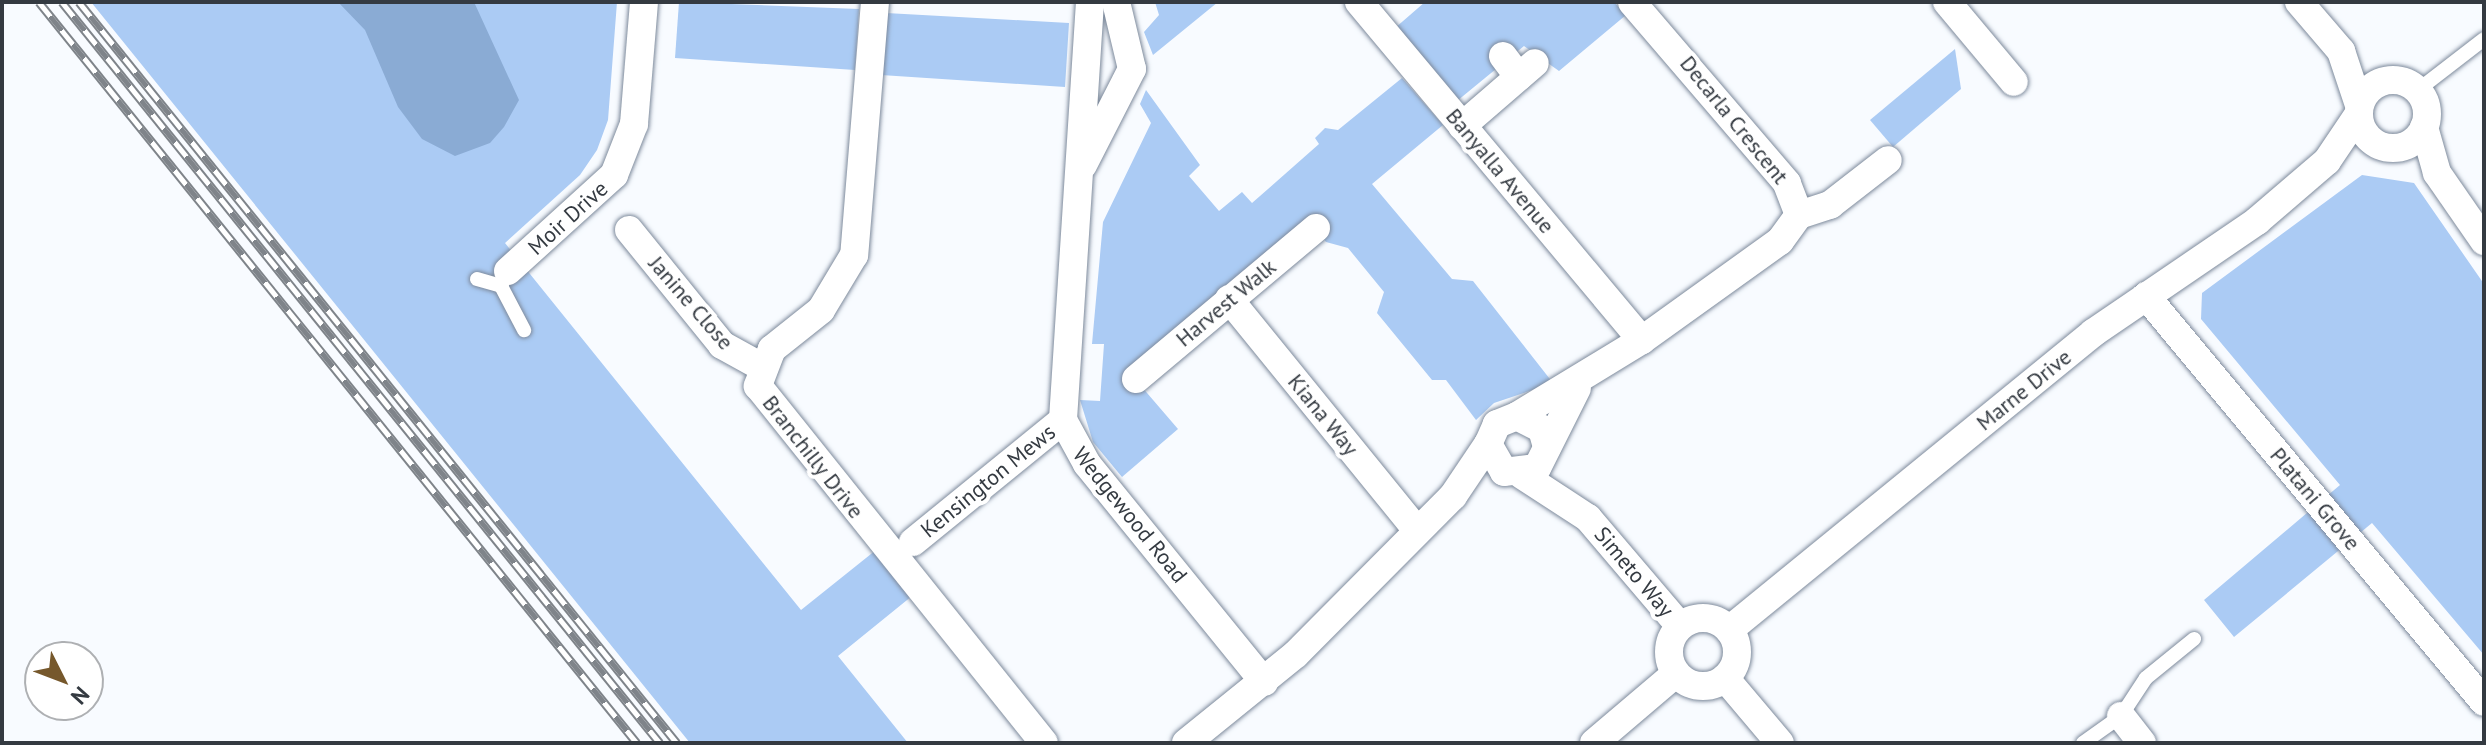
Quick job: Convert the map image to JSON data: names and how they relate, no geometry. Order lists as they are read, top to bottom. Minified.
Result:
{"streets":{"street":["Decarla Crescent","Banyalla Avenue","Moir Drive","Janine Close","Harvest Walk","Marne Drive","Kiana Way","Branchilly Drive","Kensington Mews","Platani Grove","Wedgewood Road","Simeto Way"]},"crossings":[["Janine Close","Branchilly Drive"],["Harvest Walk","Kiana Way"],["Marne Drive","Platani Grove"],["Marne Drive","Simeto Way"],["Kensington Mews","Wedgewood Road"]],"north":"bottom right"}
